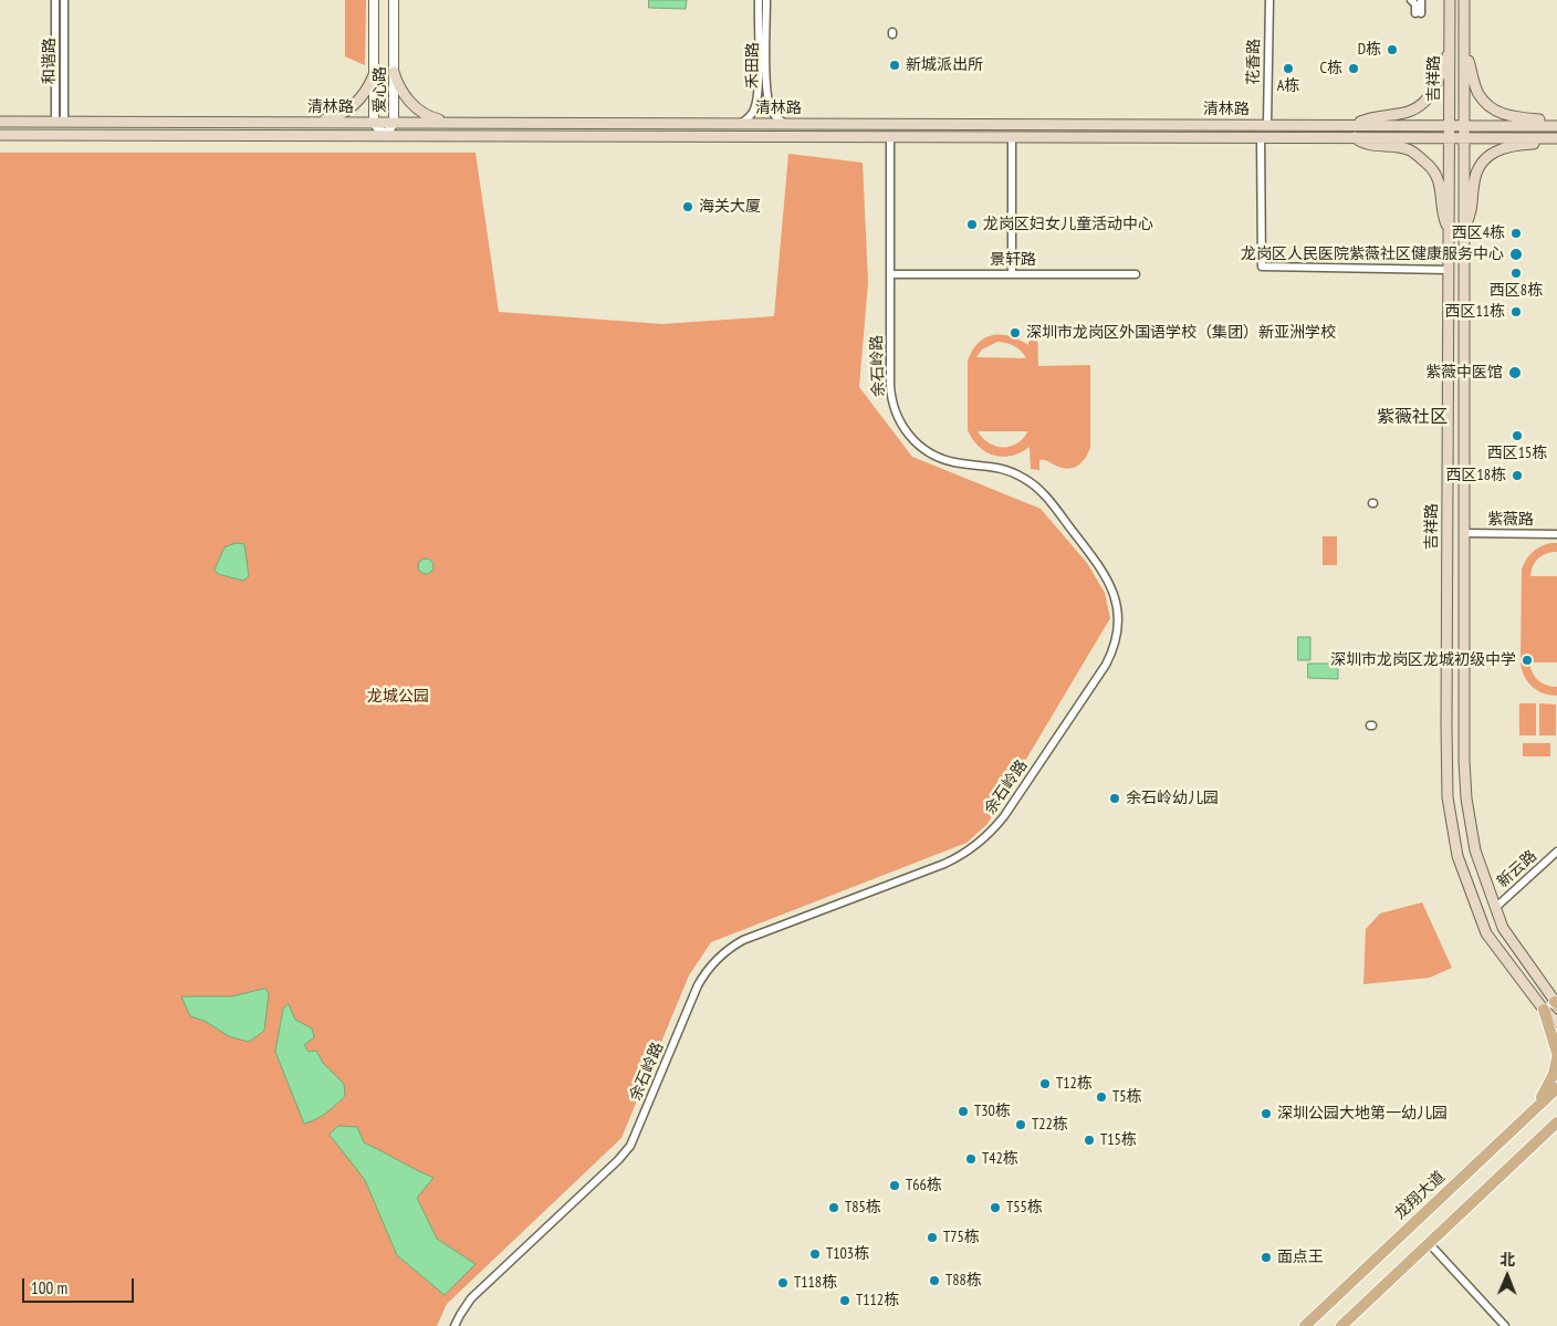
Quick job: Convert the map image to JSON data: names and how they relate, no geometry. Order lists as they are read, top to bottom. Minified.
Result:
{"streets":{"main road":["吉祥路","清林路","龙翔大道"],"street":["和谐路","花香路","禾田路","爱心路","景轩路","余石岭路","紫薇路","新云路"]},"crossings":[["和谐路","清林路"],["花香路","清林路"],["禾田路","清林路"],["吉祥路","清林路"],["吉祥路","紫薇路"],["吉祥路","新云路"],["爱心路","清林路"],["清林路","余石岭路"],["景轩路","余石岭路"]],"districts":["紫薇社区"],"parks":["龙城公园"],"places":["D栋","新城派出所","A栋","C栋","海关大厦","龙岗区妇女儿童活动中心","西区4栋","龙岗区人民医院紫薇社区健康服务中心","西区8栋","西区11栋","深圳市龙岗区外国语学校（集团）新亚洲学校","紫薇中医馆","西区15栋","西区18栋","深圳市龙岗区龙城初级中学","余石岭幼儿园","T12栋","T5栋","T30栋","深圳公园大地第一幼儿园","T22栋","T15栋","T42栋","T66栋","T85栋","T55栋","T75栋","T103栋","面点王","T88栋","T118栋","T112栋"],"scale_bar":"100 m","north":"top"}
